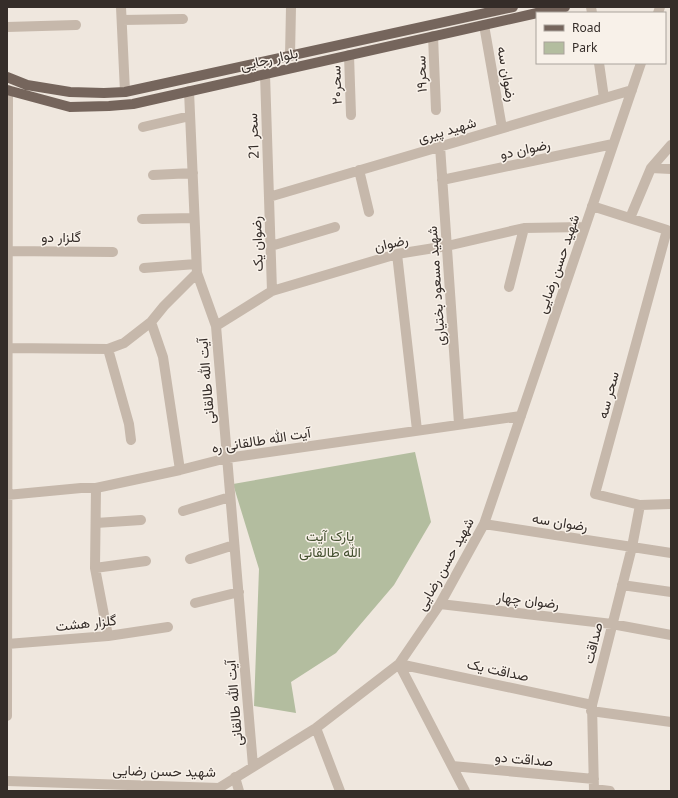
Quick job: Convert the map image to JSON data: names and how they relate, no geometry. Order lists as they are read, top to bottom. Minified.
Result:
{"streets":{"main road":["بلوار رجایی"],"street":["سحر۱۹","رضوان سه","سحر۲۰","شهید پیری","سحر 21","رضوان دو","گلزار دو","رضوان","رضوان یک","شهید حسن رضایی","شهید مسعود بختیاری","آیت الله طالقانی","سحر سه","آیت الله طالقانی ره","رضوان چهار","گلزار هشت","صداقت","صداقت یک","صداقت دو"]},"crossings":[["بلوار رجایی","سحر۱۹"],["بلوار رجایی","رضوان سه"],["بلوار رجایی","سحر۲۰"],["بلوار رجایی","سحر 21"],["بلوار رجایی","آیت الله طالقانی"],["رضوان سه","شهید پیری"],["رضوان سه","شهید حسن رضایی"],["رضوان سه","صداقت"],["شهید پیری","سحر 21"],["شهید پیری","رضوان یک"],["شهید پیری","شهید حسن رضایی"],["شهید پیری","شهید مسعود بختیاری"],["سحر 21","رضوان یک"],["رضوان دو","شهید حسن رضایی"],["رضوان دو","شهید مسعود بختیاری"],["رضوان","رضوان یک"],["رضوان","شهید حسن رضایی"],["رضوان","شهید مسعود بختیاری"],["رضوان","آیت الله طالقانی"],["شهید حسن رضایی","آیت الله طالقانی"],["شهید حسن رضایی","آیت الله طالقانی ره"],["شهید حسن رضایی","رضوان چهار"],["شهید حسن رضایی","صداقت یک"],["شهید مسعود بختیاری","آیت الله طالقانی ره"],["آیت الله طالقانی","آیت الله طالقانی ره"],["سحر سه","صداقت"],["رضوان چهار","صداقت"],["صداقت","صداقت یک"],["صداقت","صداقت دو"]],"parks":["پارک آیت الله طالقانی"],"legend":["Road","Park"]}
